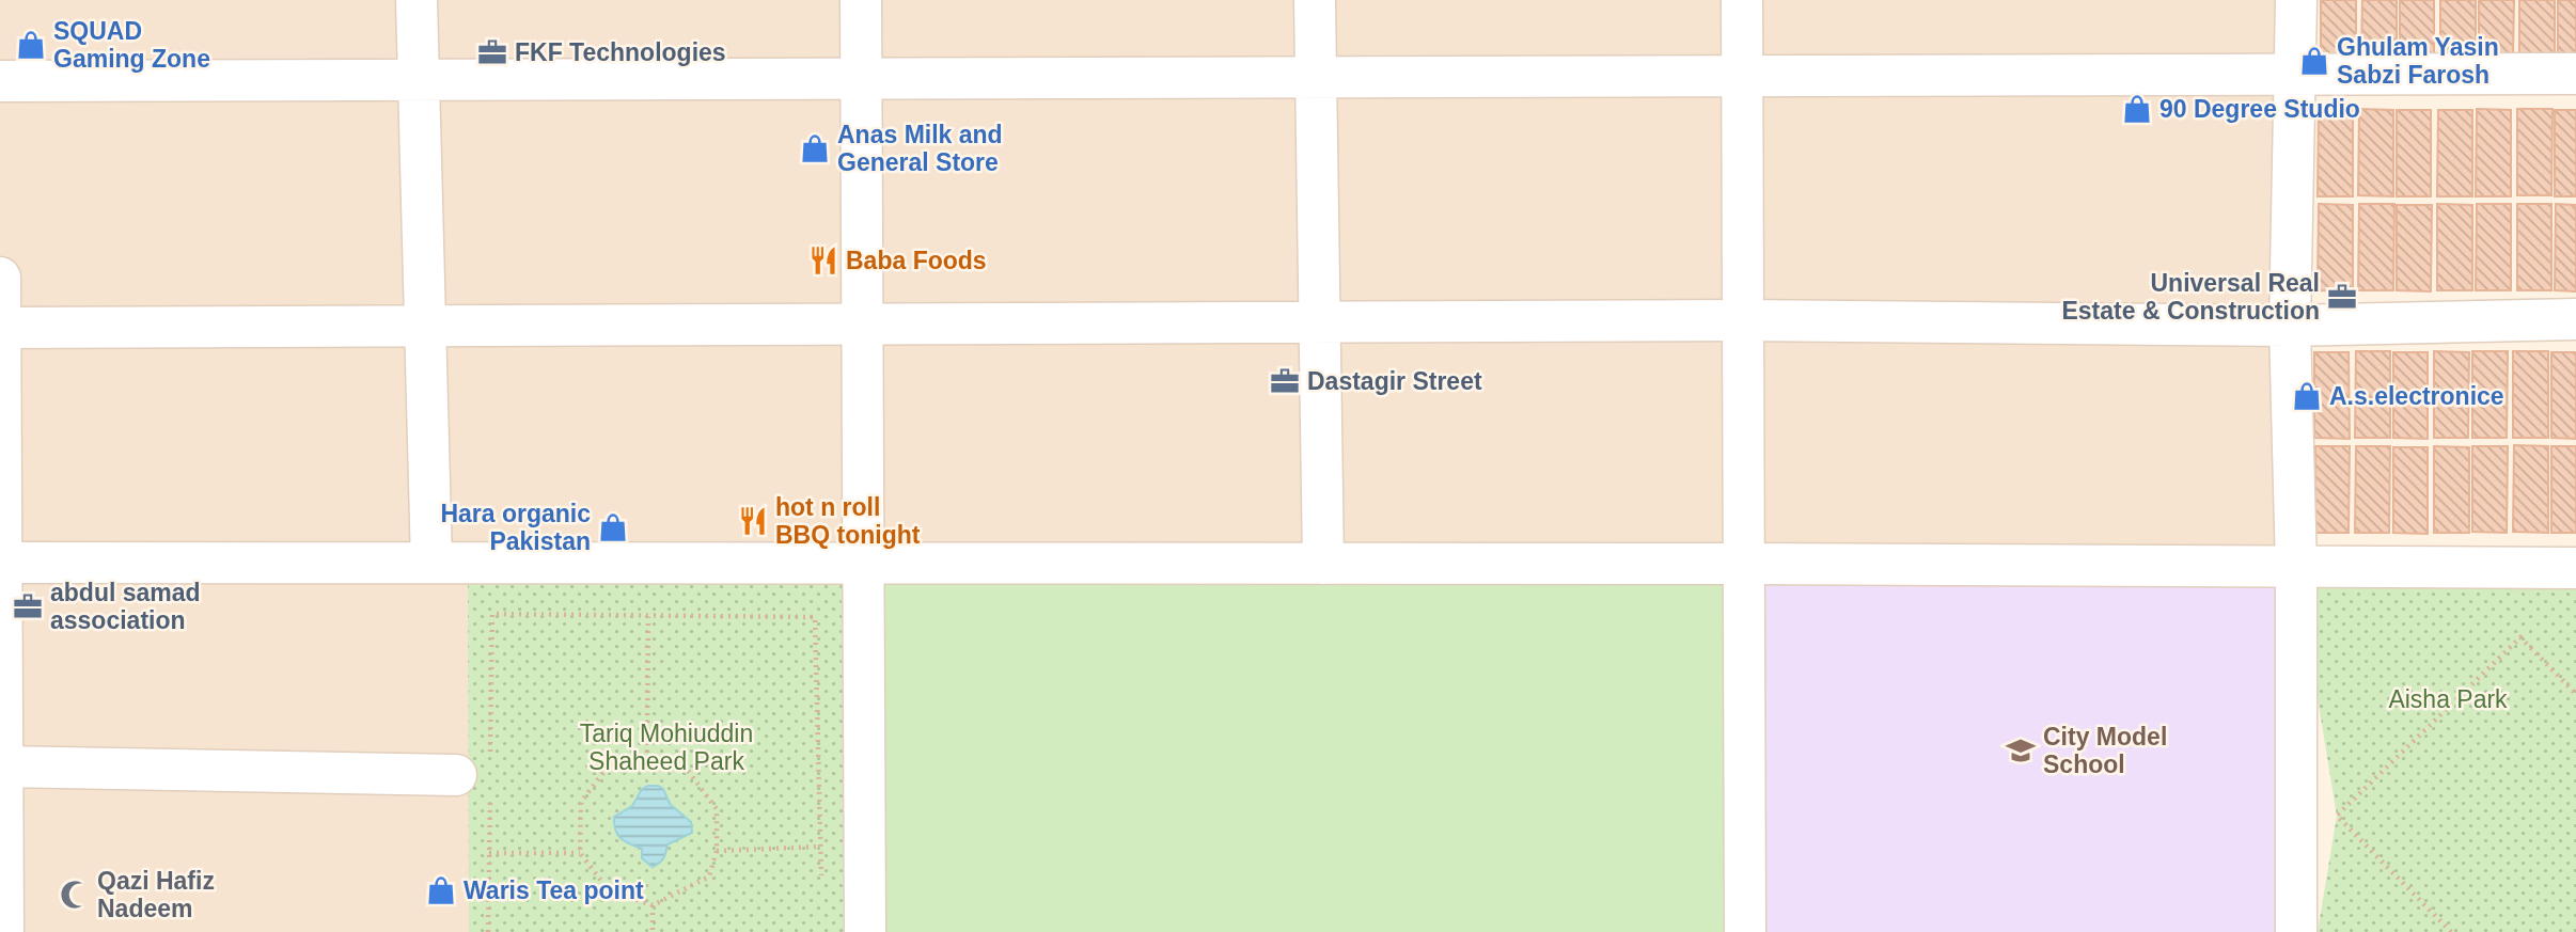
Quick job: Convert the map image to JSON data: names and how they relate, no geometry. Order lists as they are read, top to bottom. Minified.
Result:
{"parks":["Aisha Park","Tariq Mohiuddin Shaheed Park"],"places":{"shop":["SQUAD Gaming Zone","Ghulam Yasin Sabzi Farosh","90 Degree Studio","Anas Milk and General Store","A.s.electronice","Hara organic Pakistan","Waris Tea point"],"office":["FKF Technologies","Universal Real Estate & Construction","Dastagir Street","abdul samad association"],"restaurant":["Baba Foods","hot n roll BBQ tonight"],"school or university":["City Model School"],"mosque":["Qazi Hafiz Nadeem"]}}
